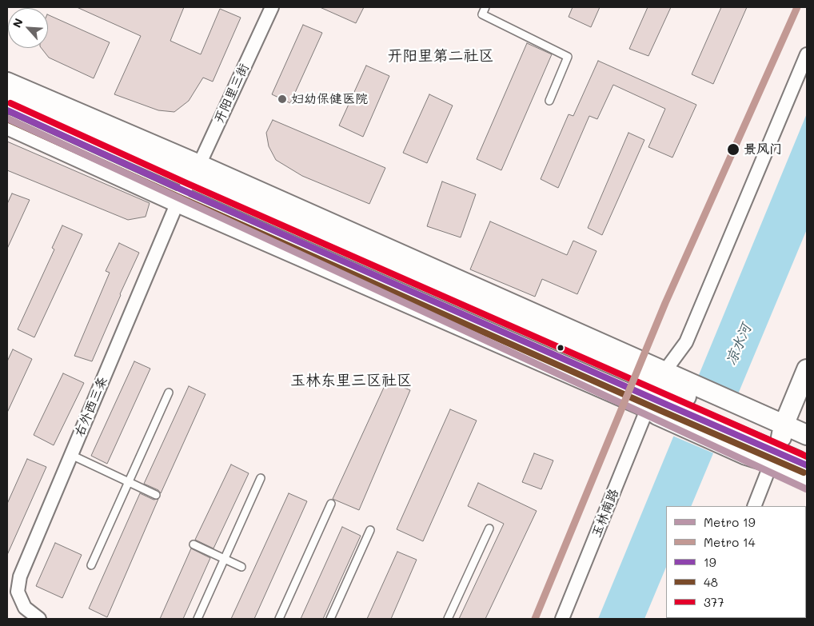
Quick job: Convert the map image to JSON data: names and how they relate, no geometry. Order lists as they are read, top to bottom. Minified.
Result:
{"streets":{"street":["开阳里三街","右外西三条","玉林南路"]},"crossings":[["开阳里三街","右外西三条"]],"districts":["开阳里第二社区","玉林东里三区社区"],"water":["凉水河"],"places":["妇幼保健医院","景风门"],"lines":["metro line 14","transit line 377","transit line 19","metro line 19","transit line 48"],"legend":["Metro 19","Metro 14","19","48","377"],"north":"top left"}
